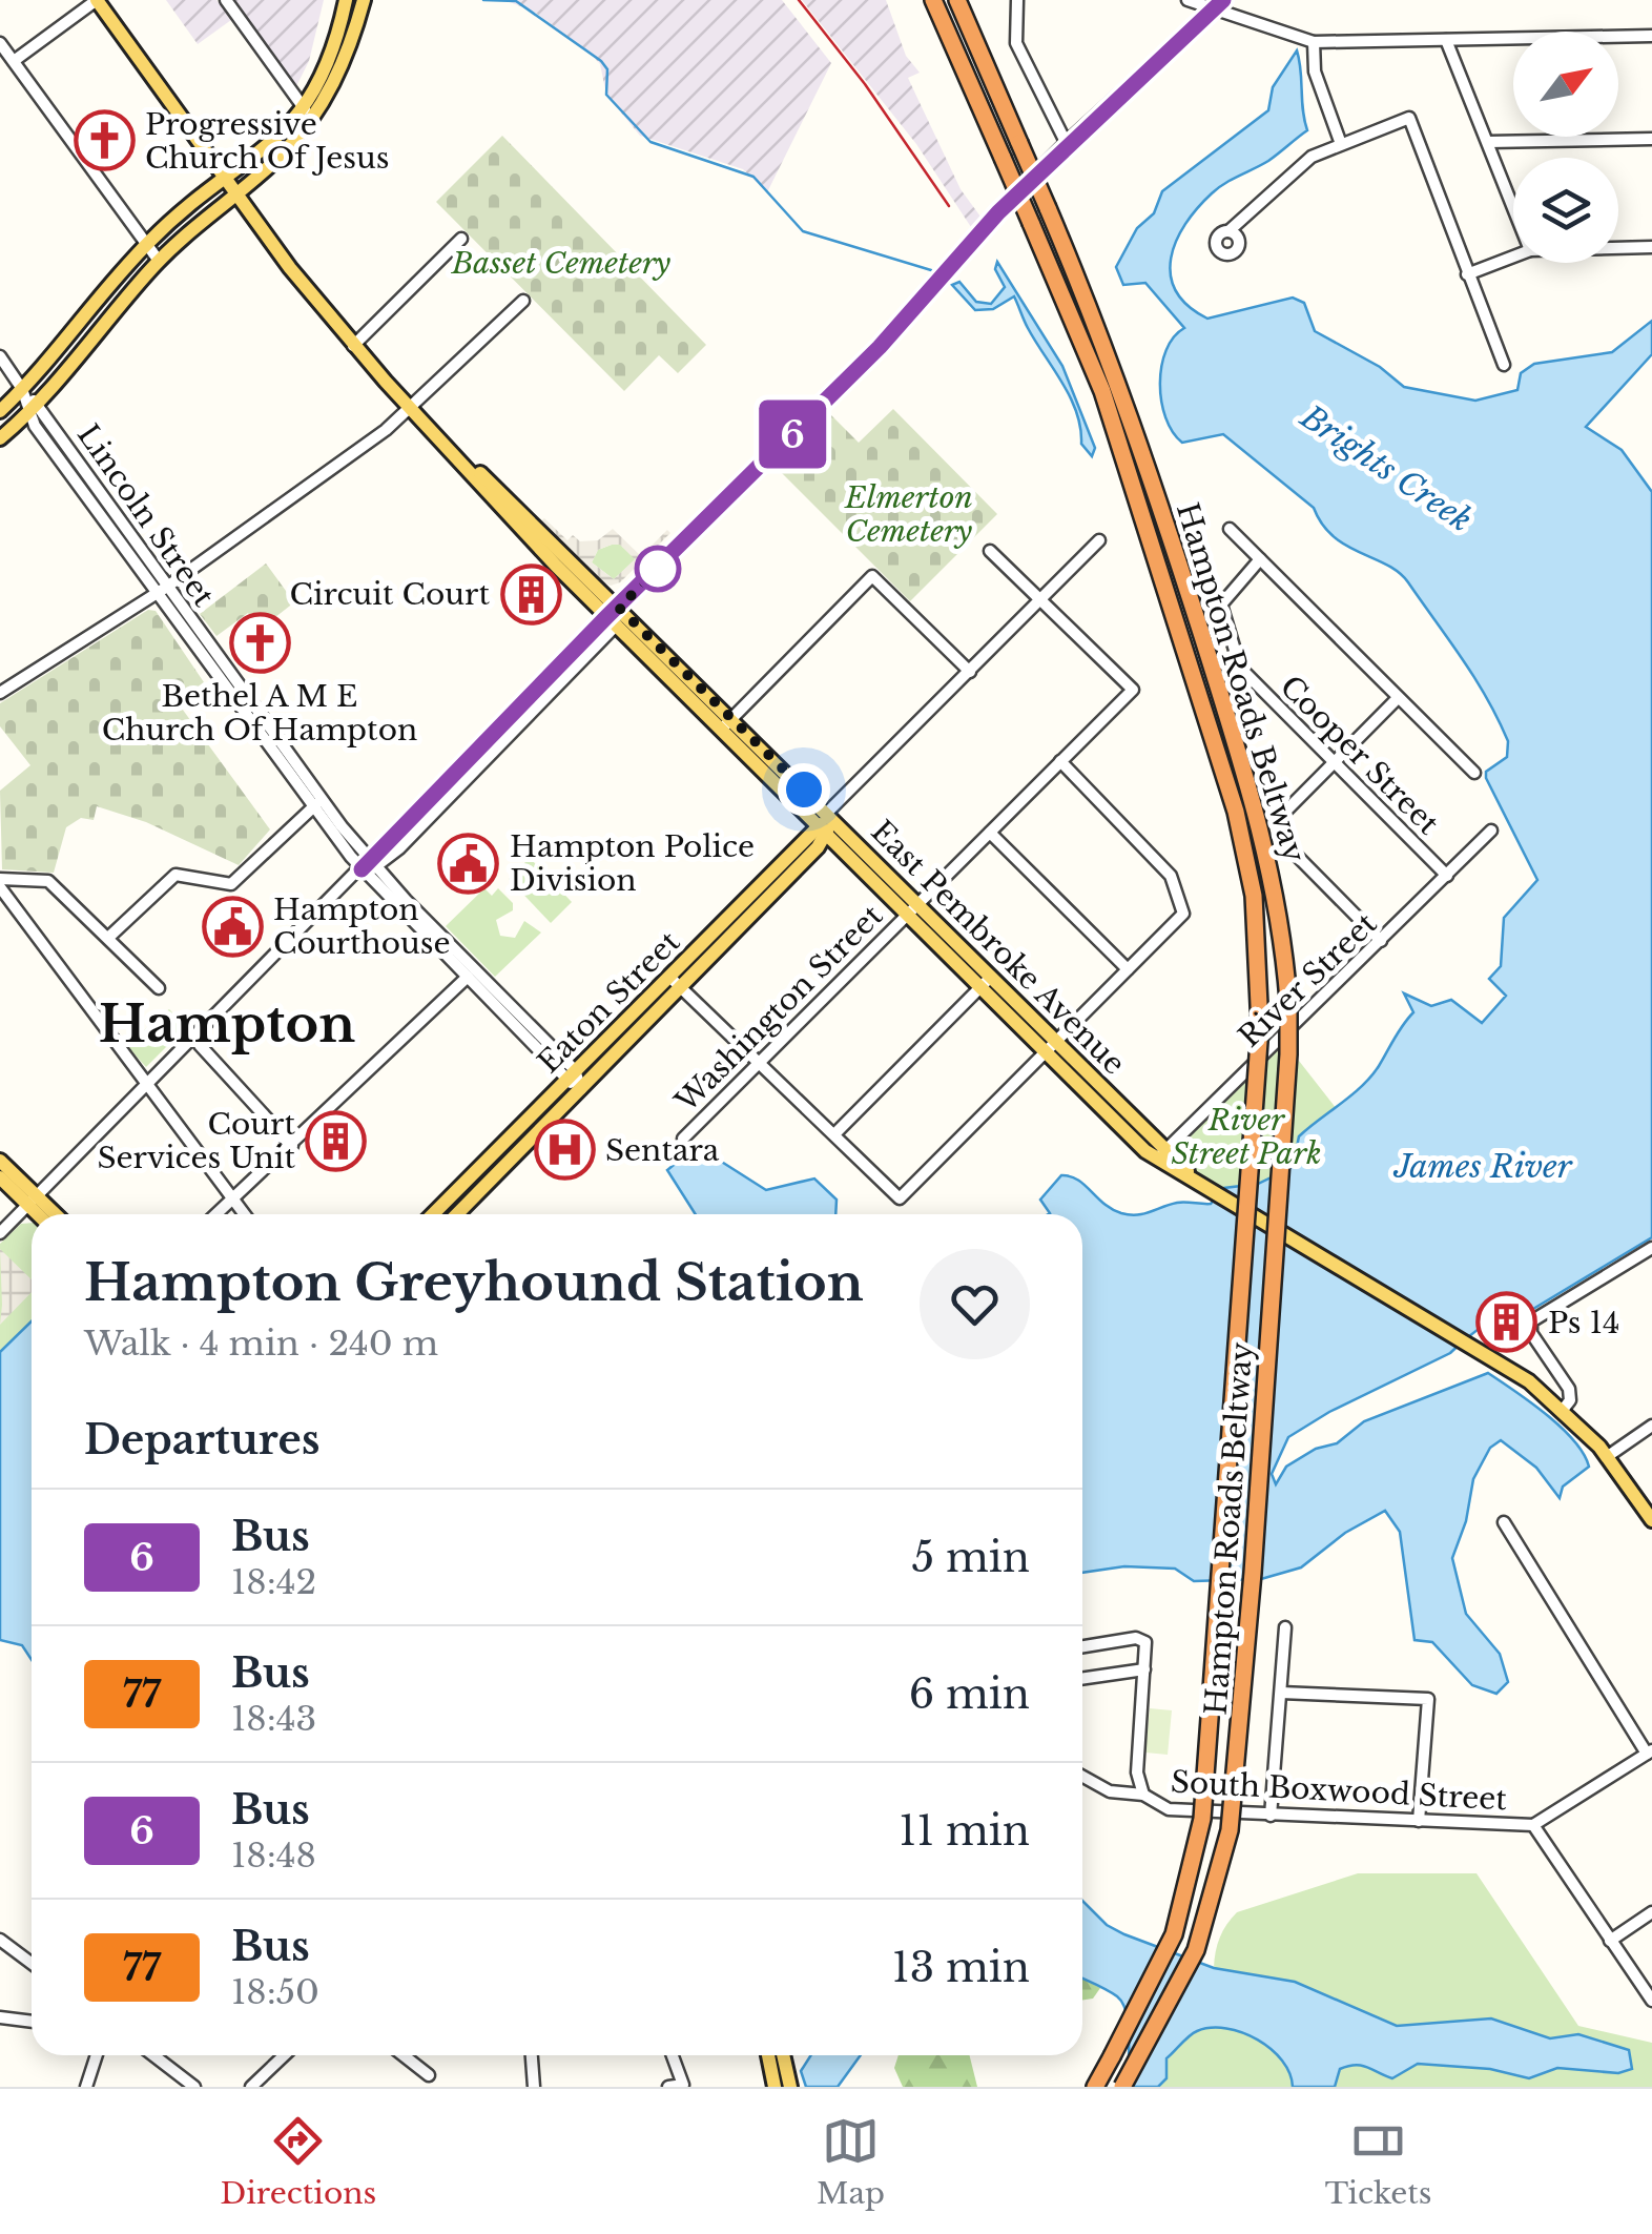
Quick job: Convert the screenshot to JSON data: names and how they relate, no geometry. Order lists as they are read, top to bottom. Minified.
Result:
{"streets":{"highway":["Hampton Roads Beltway"],"main road":["East Pembroke Avenue","Eaton Street"],"street":["Lincoln Street","Cooper Street","River Street","Washington Street","South Boxwood Street"]},"crossings":[["Lincoln Street","Eaton Street"],["Cooper Street","River Street"],["East Pembroke Avenue","River Street"],["East Pembroke Avenue","Eaton Street"],["East Pembroke Avenue","Washington Street"]],"districts":["Hampton"],"water":["Brights Creek","James River"],"parks":["Basset Cemetery","Elmerton Cemetery","River Street Park"],"places":{"church":["Progressive Church Of Jesus","Bethel A M E Church Of Hampton"],"building":["Circuit Court","Court Services Unit","Ps 14"],"public building":["Hampton Police Division","Hampton Courthouse"],"hospital":["Sentara"]},"lines":["bus line 6"],"north":"top right","page":{"on_map":"6","heading":[["Hampton Greyhound Station","Walk · 4 min · 240 m"],"Departures"],"list":[{"mark":"6","name":"Bus","note":"18:42","value":"5 min"},{"mark":"77","name":"Bus","note":"18:43","value":"6 min"},{"mark":"6","name":"Bus","note":"18:48","value":"11 min"},{"mark":"77","name":"Bus","note":"18:50","value":"13 min"}],"tabs":["Directions","Map","Tickets"]}}
